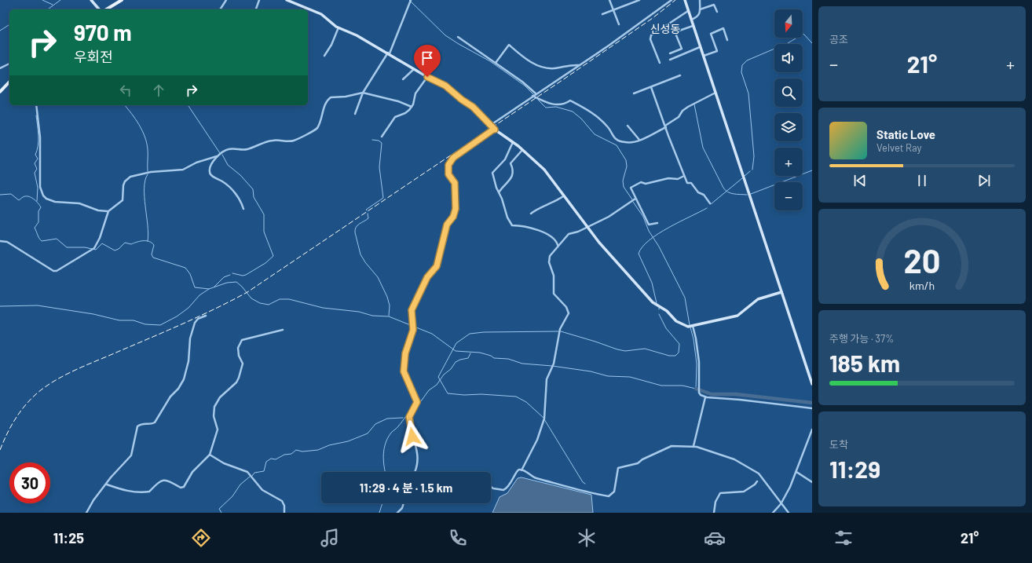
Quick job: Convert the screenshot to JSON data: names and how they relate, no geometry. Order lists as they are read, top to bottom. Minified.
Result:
{"districts":["신성동"],"north":"bottom","page":{"tile":["공조",["주행 가능 · 37%","185 km"],["도착","11:29"]],"map_buttons":["+","−"],"turn":["970 m","우회전"],"heat":["−","21°","+"],"song":["Static Love","Velvet Ray"],"limit":"30","trip":"11:29 · 4 분 · 1.5 km","tabs":["11:25","21°"],"gauge":["20","km/h"]}}
